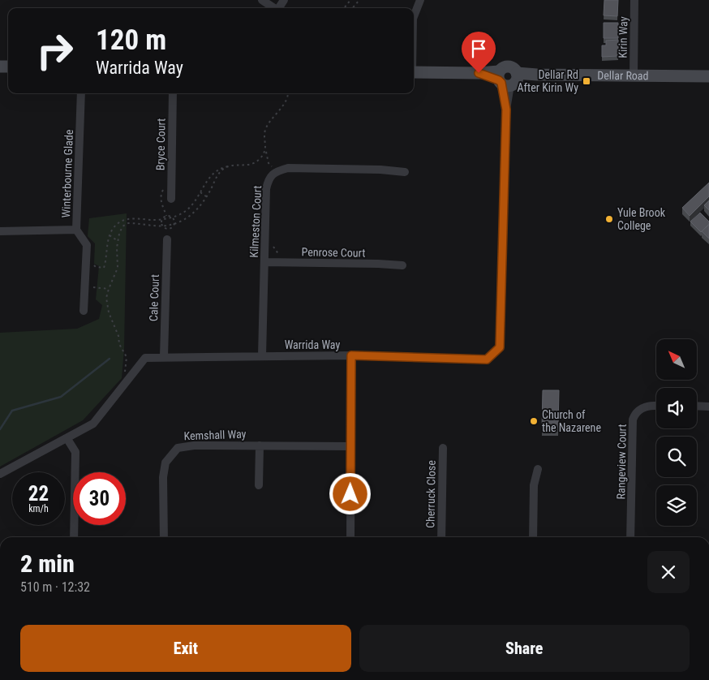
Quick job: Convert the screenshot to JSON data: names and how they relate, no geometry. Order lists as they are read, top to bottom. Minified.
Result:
{"streets":{"main road":["Dellar Road"],"street":["Kirin Way","Bryce Court","Winterbourne Glade","Kilmeston Court","Penrose Court","Cale Court","Warrida Way","Kemshall Way","Rangeview Court","Cherruck Close"]},"crossings":[["Kirin Way","Dellar Road"],["Dellar Road","Warrida Way"],["Kilmeston Court","Penrose Court"],["Kilmeston Court","Warrida Way"],["Cale Court","Warrida Way"]],"places":{"transit":["Dellar Rd After Kirin Wy"],"other":["Yule Brook College","Church of the Nazarene"]},"north":"top left","page":{"turn":["120 m","Warrida Way"],"speed":"22 km/h","limit":"30","heading":["2 min","510 m · 12:32"],"buttons":["Exit","Share"]}}
